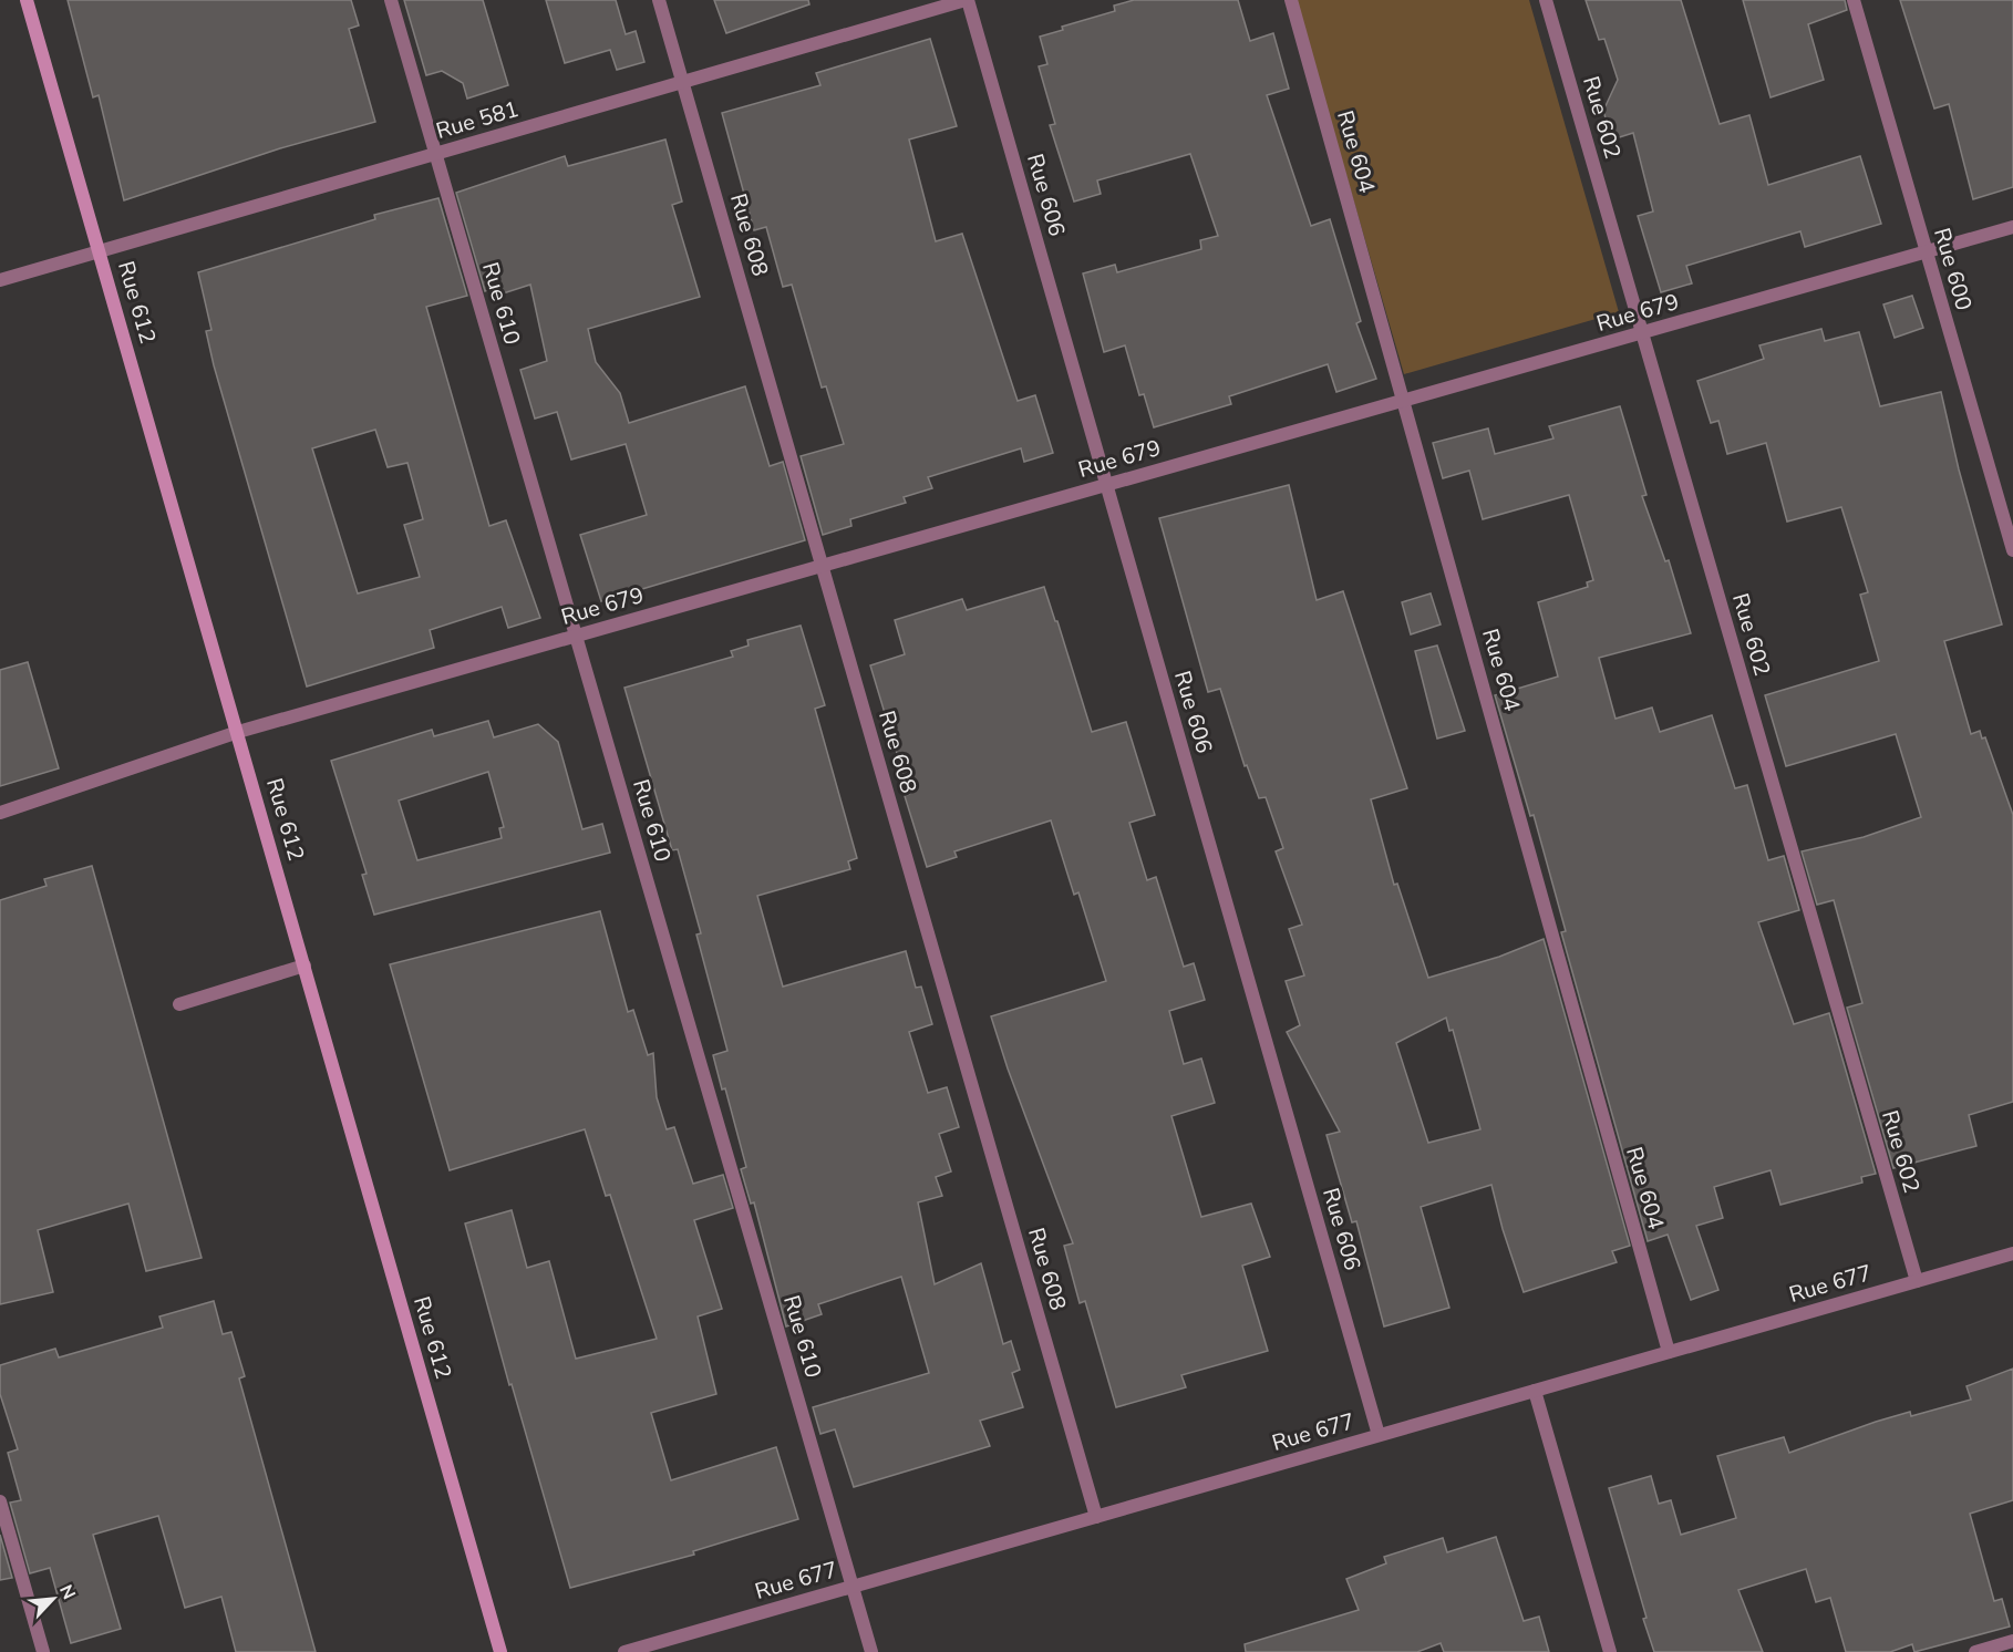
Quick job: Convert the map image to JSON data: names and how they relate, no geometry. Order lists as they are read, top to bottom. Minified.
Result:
{"streets":{"street":["Rue 602","Rue 581","Rue 604","Rue 606","Rue 608","Rue 600","Rue 612","Rue 610","Rue 679","Rue 677"]},"crossings":[["Rue 602","Rue 679"],["Rue 602","Rue 677"],["Rue 581","Rue 606"],["Rue 581","Rue 608"],["Rue 581","Rue 612"],["Rue 581","Rue 610"],["Rue 604","Rue 679"],["Rue 604","Rue 677"],["Rue 606","Rue 679"],["Rue 606","Rue 677"],["Rue 608","Rue 679"],["Rue 608","Rue 677"],["Rue 600","Rue 679"],["Rue 612","Rue 679"],["Rue 610","Rue 679"],["Rue 610","Rue 677"]],"north":"top right"}
